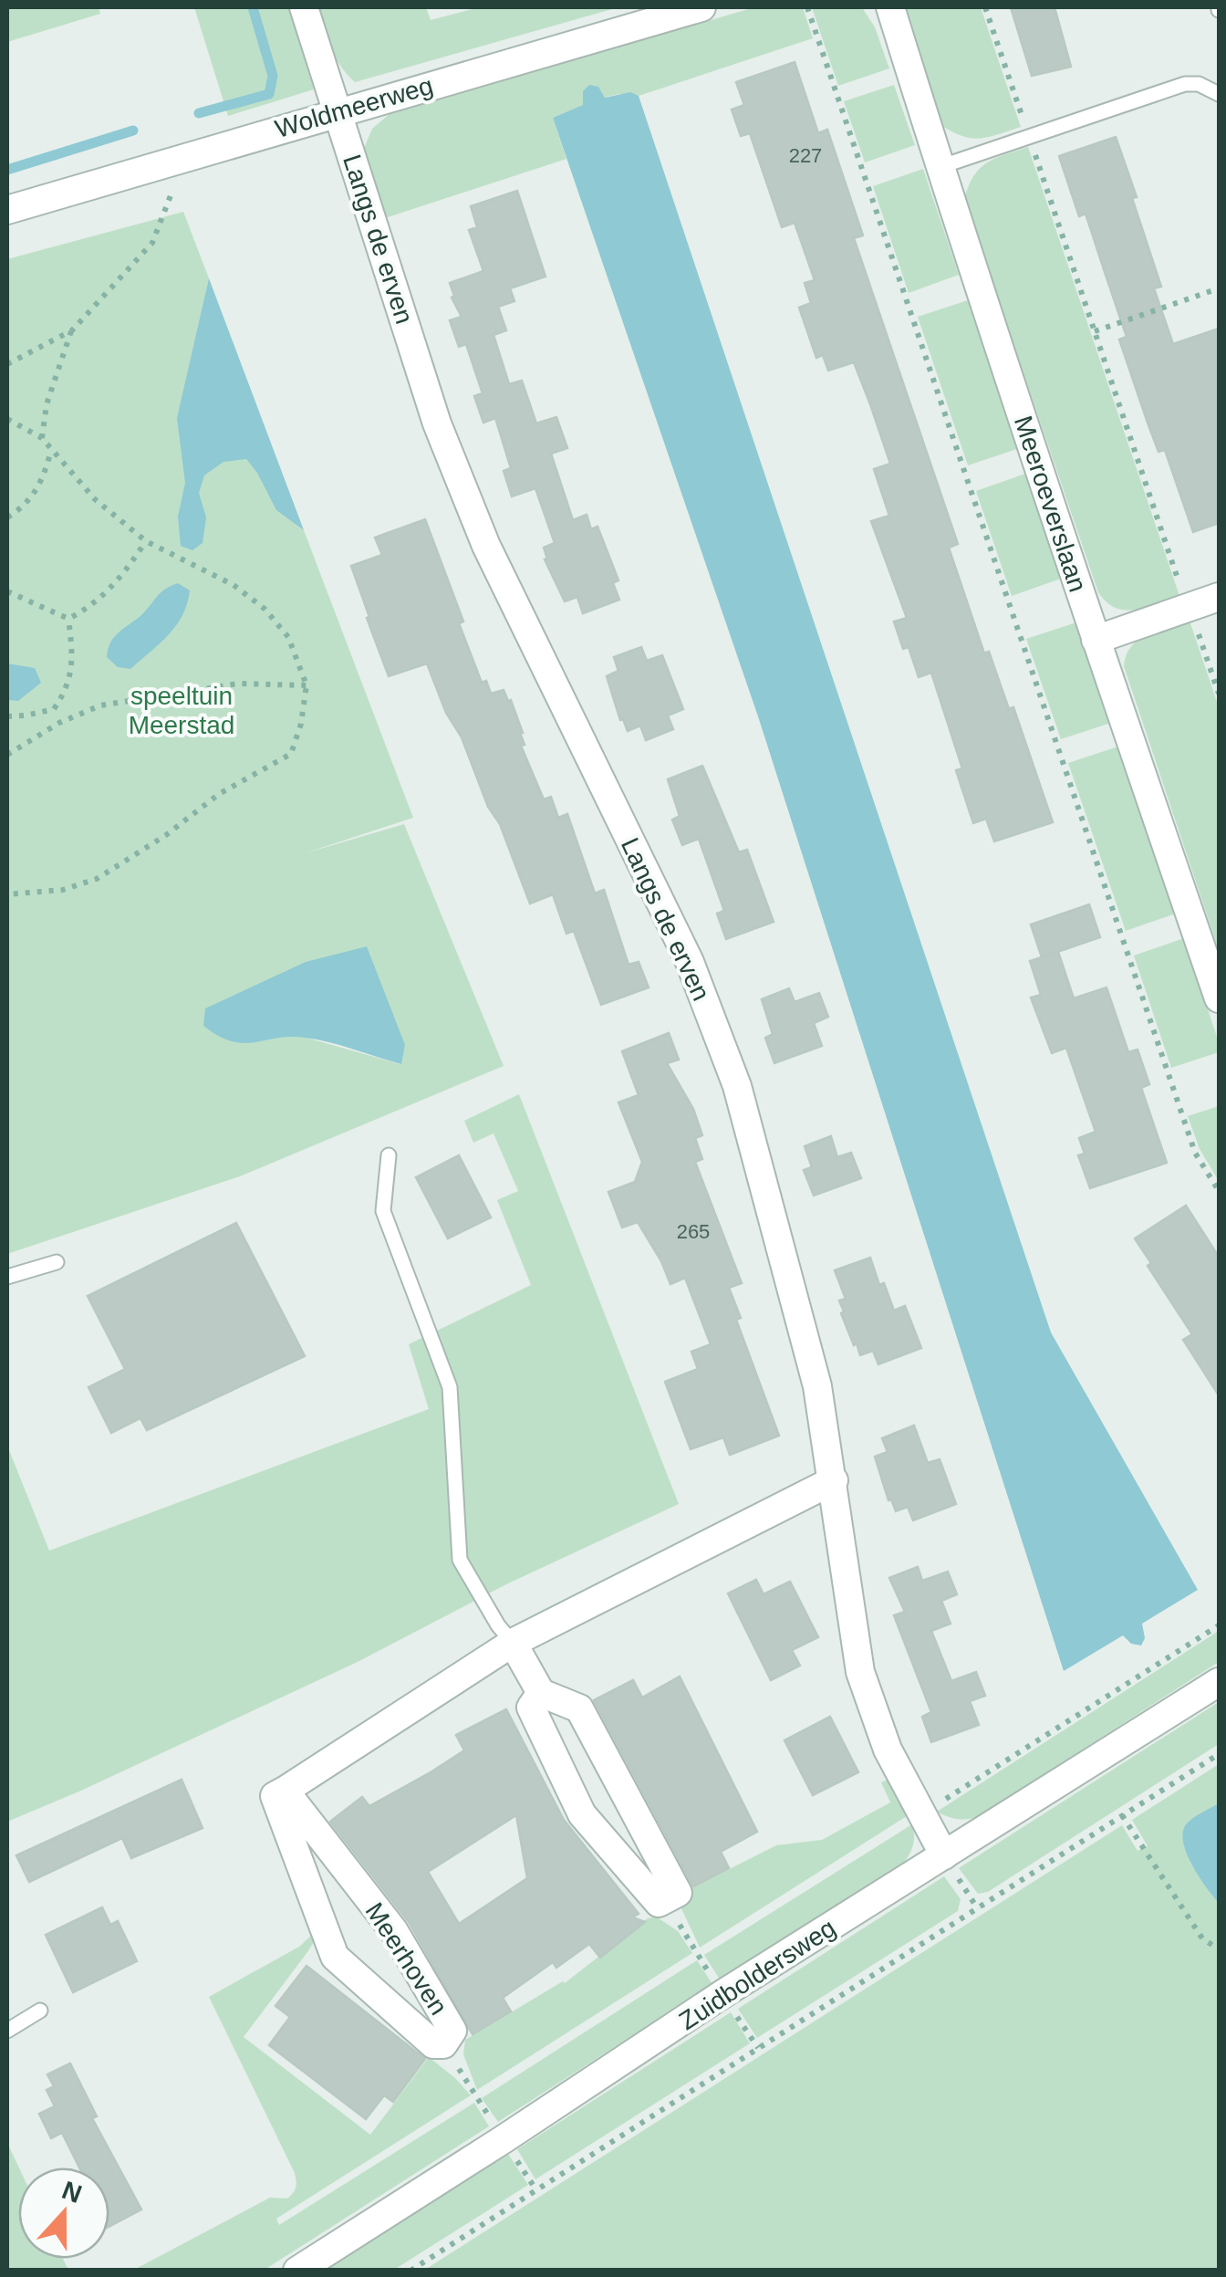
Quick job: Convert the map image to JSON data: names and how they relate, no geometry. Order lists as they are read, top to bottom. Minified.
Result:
{"streets":{"street":["Woldmeerweg","Langs de erven","Meeroeverslaan","Meerhoven","Zuidboldersweg"]},"crossings":[["Woldmeerweg","Langs de erven"],["Langs de erven","Zuidboldersweg"]],"parks":["speeltuin Meerstad"],"house_numbers":["227","265"],"north":"top"}
